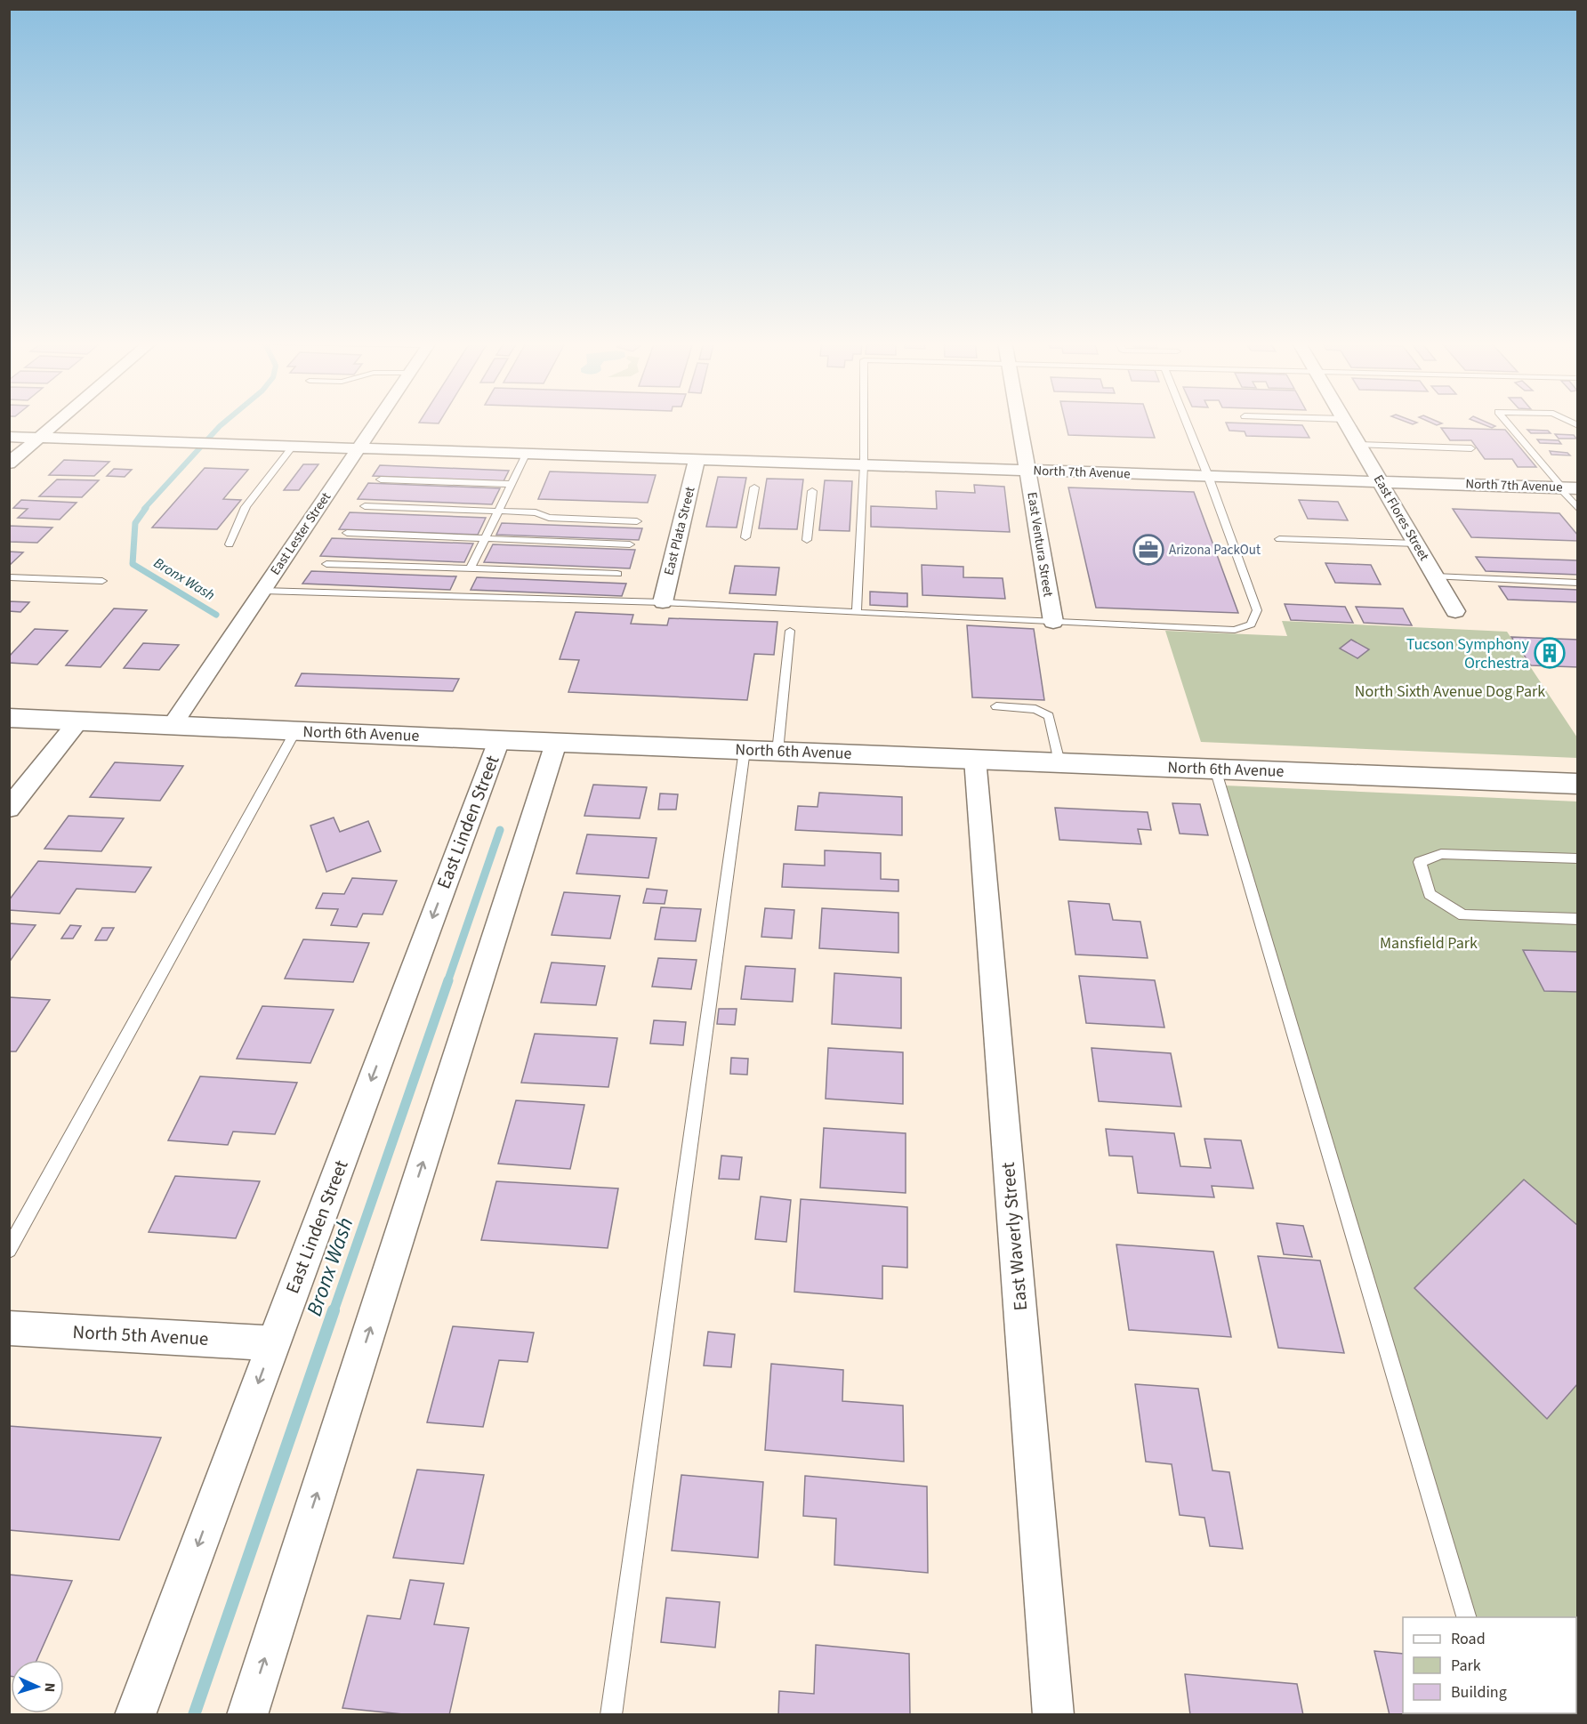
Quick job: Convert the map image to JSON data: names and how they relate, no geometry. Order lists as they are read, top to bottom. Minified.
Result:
{"streets":{"street":["North 7th Avenue","East Flores Street","East Plata Street","East Lester Street","East Ventura Street","North 6th Avenue","East Linden Street","East Waverly Street","North 5th Avenue"]},"crossings":[["North 7th Avenue","East Flores Street"],["North 7th Avenue","East Plata Street"],["North 7th Avenue","East Lester Street"],["North 7th Avenue","East Ventura Street"],["East Lester Street","North 6th Avenue"],["North 6th Avenue","East Linden Street"],["North 6th Avenue","East Waverly Street"],["East Linden Street","North 5th Avenue"]],"water":["Bronx Wash"],"parks":["North Sixth Avenue Dog Park","Mansfield Park"],"places":{"office":["Arizona PackOut"],"building":["Tucson Symphony Orchestra"]},"legend":["Road","Park","Building"],"north":"right"}
